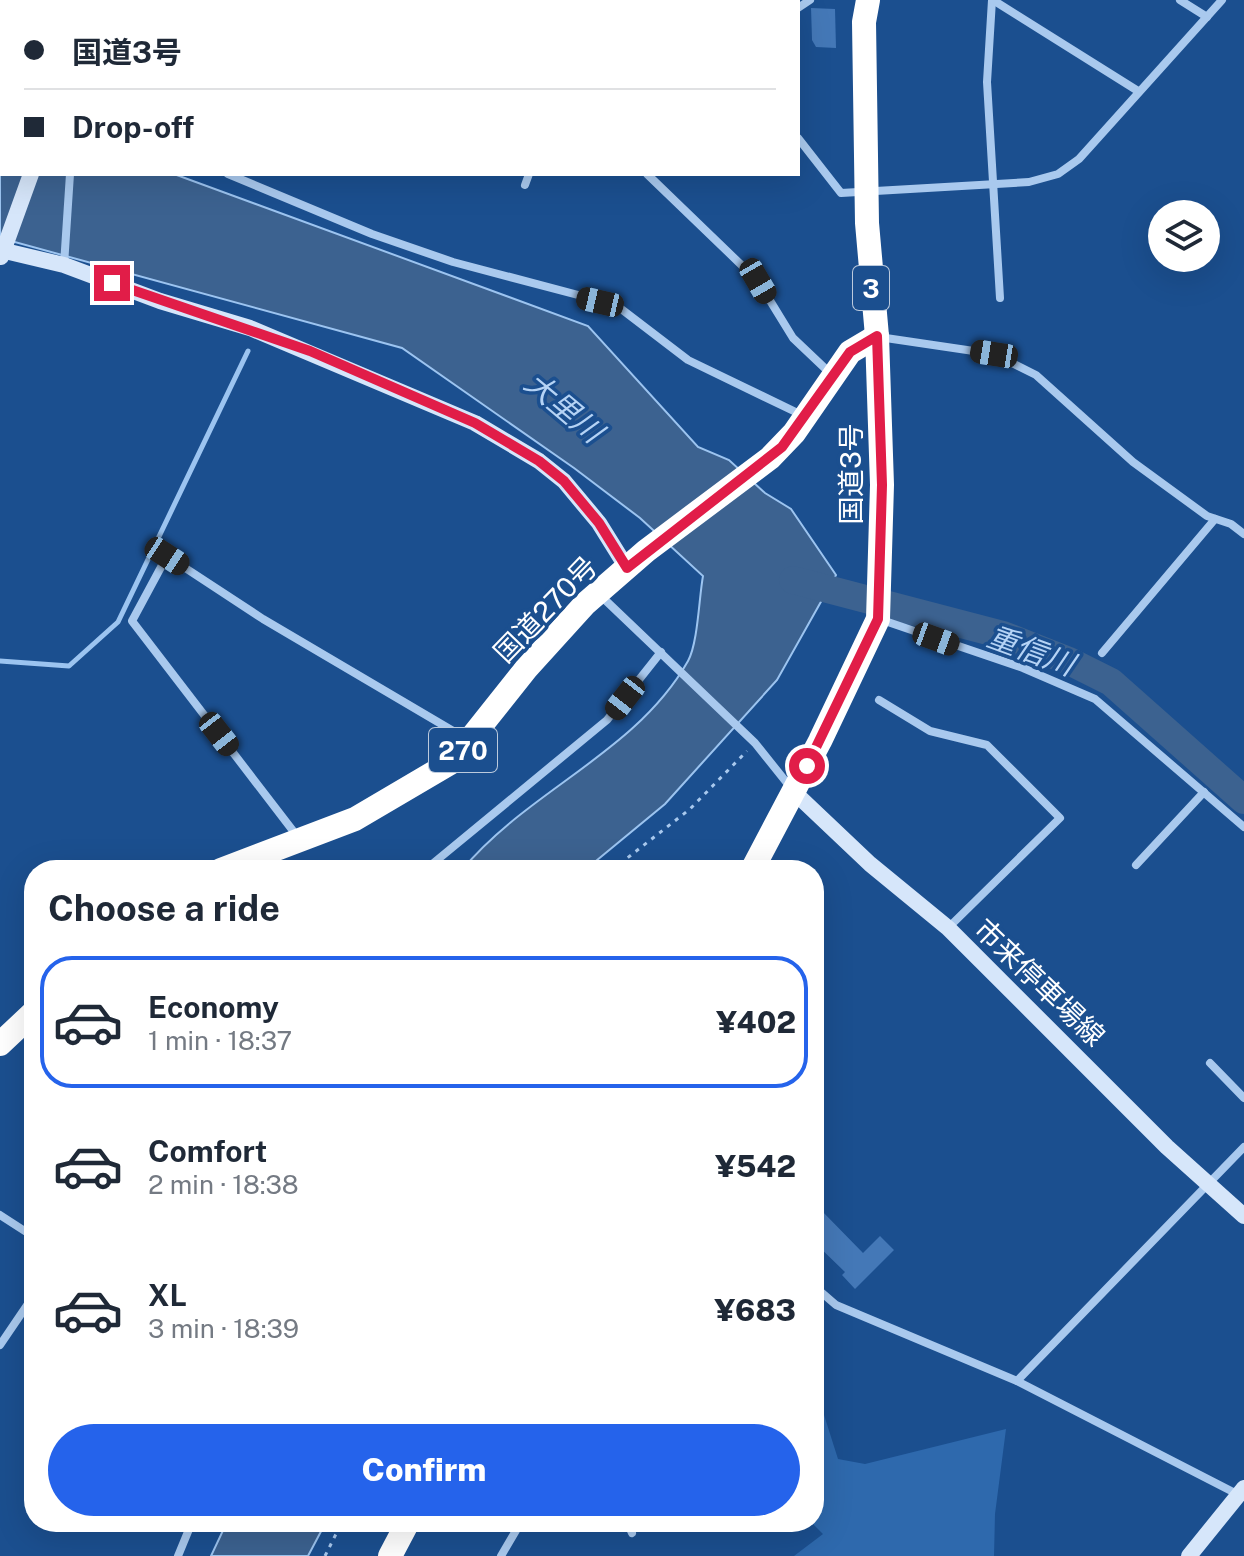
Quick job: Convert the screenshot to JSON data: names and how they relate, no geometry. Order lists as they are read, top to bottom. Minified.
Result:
{"streets":{"highway":["3","国道3号","国道270号","270"],"street":["市来停車場線"]},"crossings":[["国道3号","国道270号"],["国道3号","市来停車場線"]],"water":["大里川","重信川"],"page":{"banner":["国道3号","Drop-off"],"heading":"Choose a ride","list":[{"name":"Economy","note":"1 min · 18:37","value":"¥402"},{"name":"Comfort","note":"2 min · 18:38","value":"¥542"},{"name":"XL","note":"3 min · 18:39","value":"¥683"}],"buttons":"Confirm"}}
